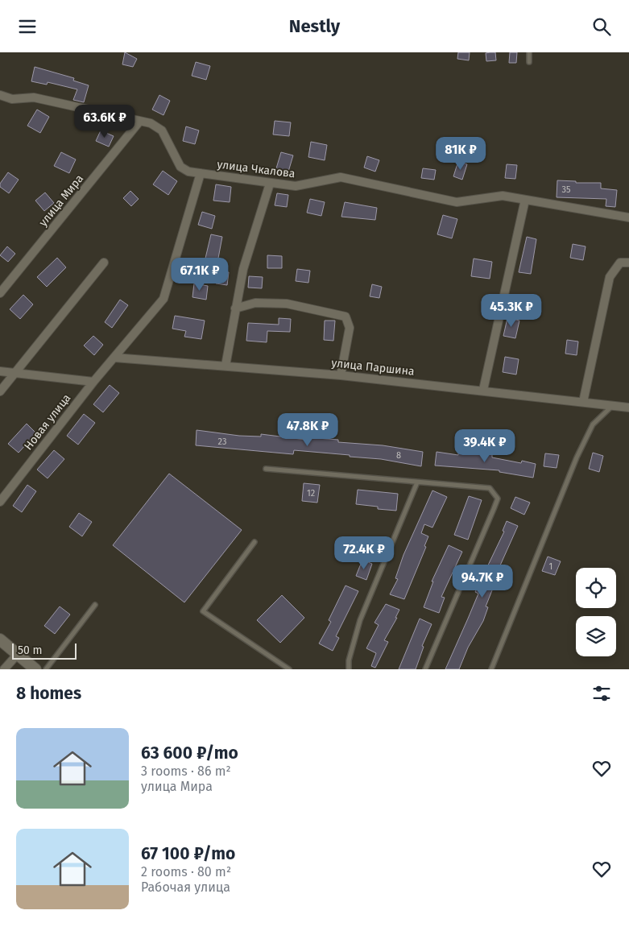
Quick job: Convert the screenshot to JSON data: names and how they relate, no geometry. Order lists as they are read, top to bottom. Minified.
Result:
{"streets":{"street":["улица Чкалова","улица Мира","улица Паршина","Новая улица"]},"crossings":[["улица Чкалова","улица Мира"],["улица Чкалова","Новая улица"],["улица Паршина","Новая улица"]],"house_numbers":["35","23","8","12","1"],"scale_bar":"50 m","page":{"header":"Nestly","price":["63.6K ₽","81K ₽","67.1K ₽","45.3K ₽","47.8K ₽","39.4K ₽","72.4K ₽","94.7K ₽"],"scale":"50 m","heading":"8 homes","list":[{"name":"63 600 ₽/mo","note":"3 rooms · 86 m² · улица Мира"},{"name":"67 100 ₽/mo","note":"2 rooms · 80 m² · Рабочая улица"}]}}
